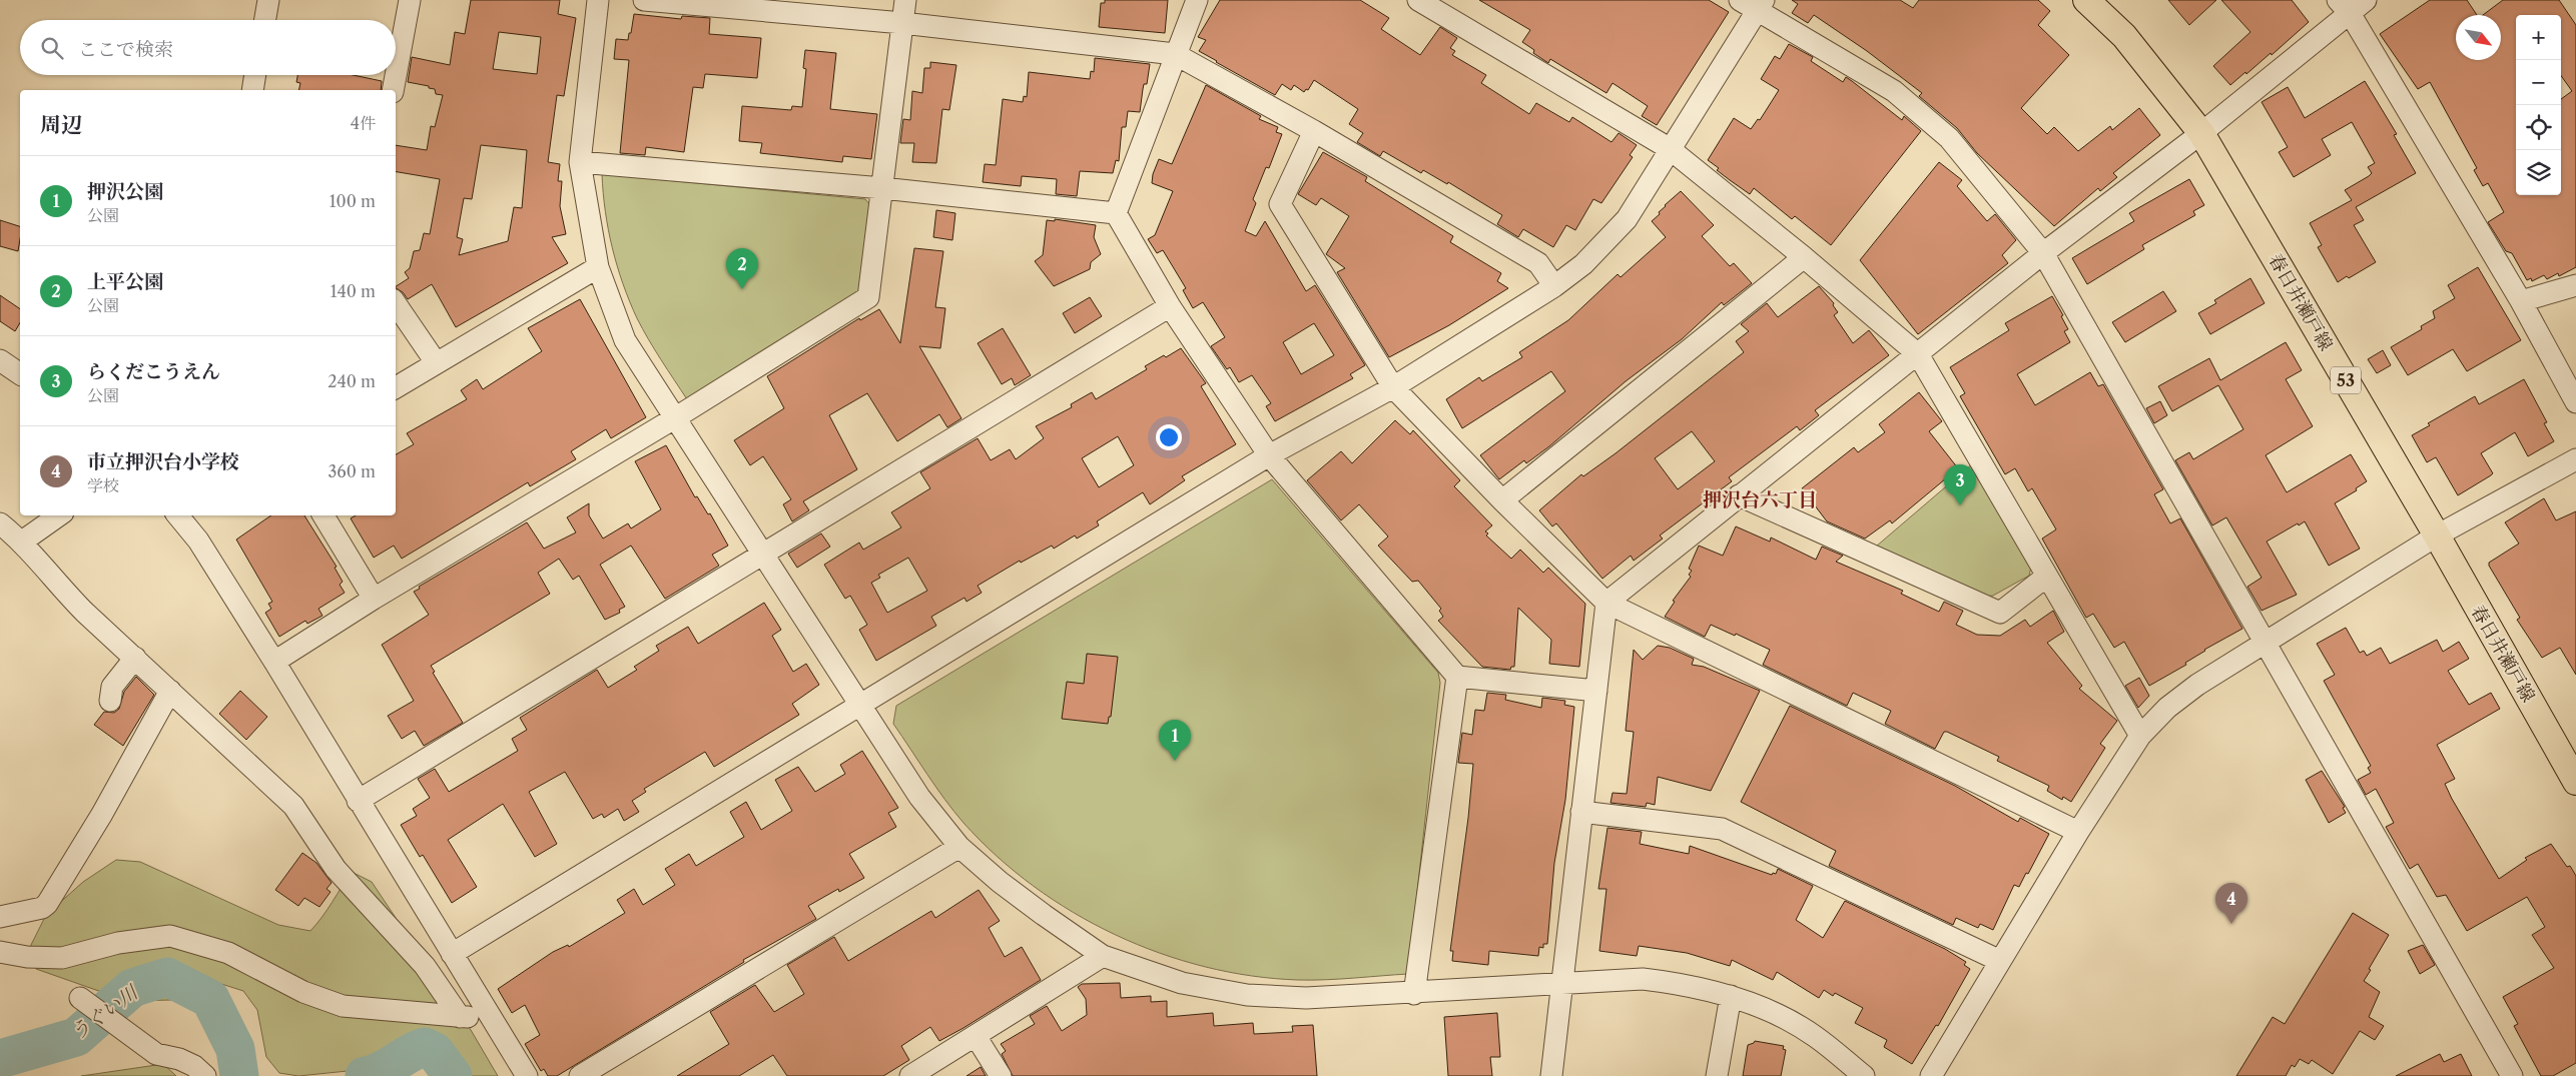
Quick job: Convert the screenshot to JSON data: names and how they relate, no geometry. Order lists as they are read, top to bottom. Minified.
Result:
{"streets":{"main road":["春日井瀬戸線","53"]},"districts":["押沢台六丁目"],"water":["うぐい川"],"north":"bottom right","page":{"map_buttons":["+","−"],"search":"ここで検索","heading":["周辺","4件"],"list":[{"mark":"1","name":"押沢公園","note":"公園","value":"100 m"},{"mark":"2","name":"上平公園","note":"公園","value":"140 m"},{"mark":"3","name":"らくだこうえん","note":"公園","value":"240 m"},{"mark":"4","name":"市立押沢台小学校","note":"学校","value":"360 m"}],"pins":["2","3","1","4"]}}
